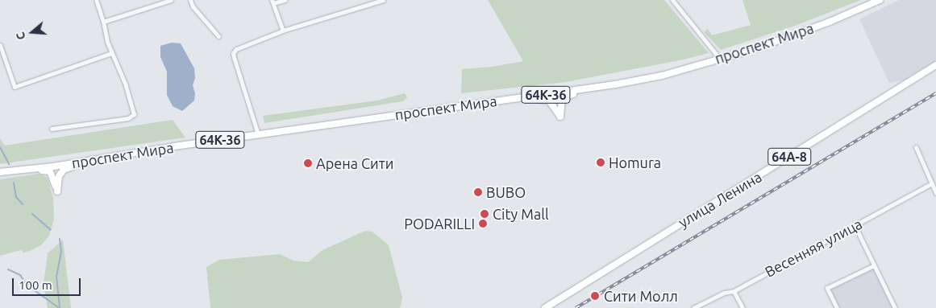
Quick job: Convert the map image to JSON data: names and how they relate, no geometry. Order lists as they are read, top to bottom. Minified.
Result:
{"streets":{"main road":["проспект Мира","64К-36","64А-8","улица Ленина"],"street":["Весенняя улица"]},"places":["Homura","Арена Сити","BUBO","City Mall","PODARILLI","Сити Молл"],"scale_bar":"100 m","north":"left"}
